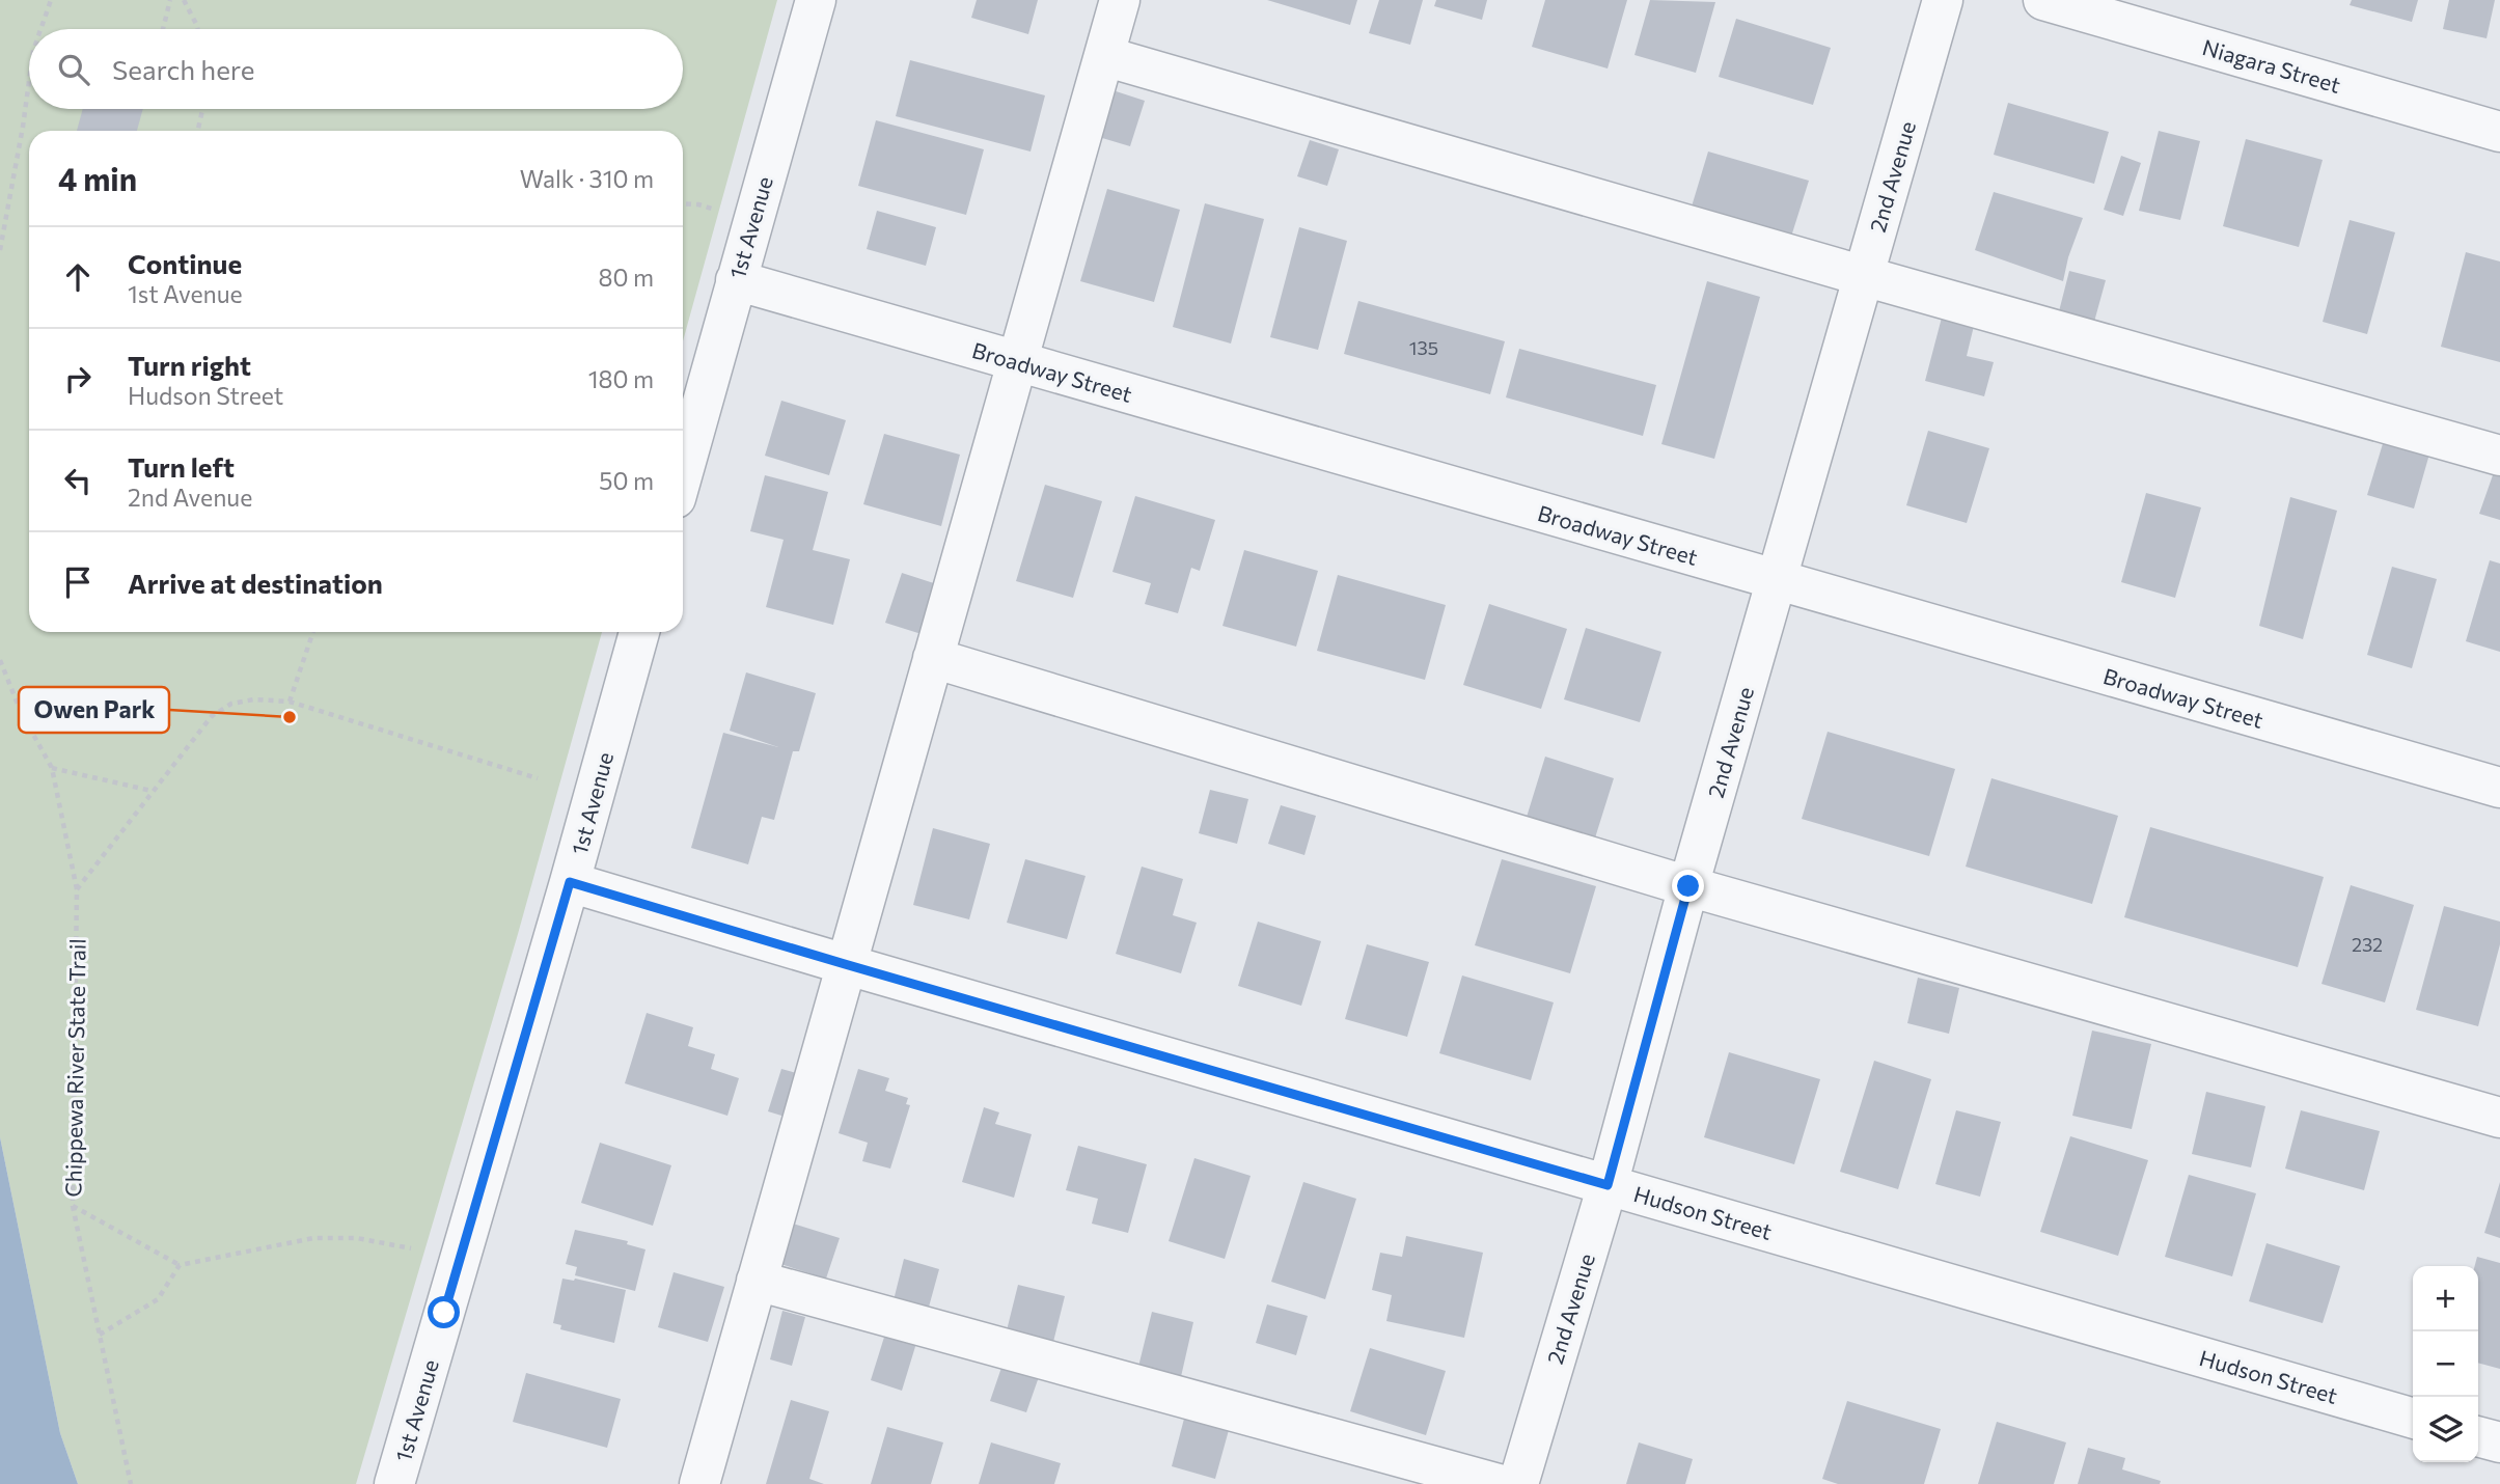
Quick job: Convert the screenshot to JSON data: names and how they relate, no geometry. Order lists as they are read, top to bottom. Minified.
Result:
{"streets":{"street":["Niagara Street","2nd Avenue","1st Avenue","Broadway Street","Hudson Street"],"path":["Chippewa River State Trail"]},"crossings":[["2nd Avenue","Broadway Street"],["2nd Avenue","Hudson Street"],["1st Avenue","Broadway Street"],["1st Avenue","Hudson Street"]],"places":["Owen Park"],"house_numbers":["135","232"],"page":{"search":"Search here","heading":["4 min","Walk · 310 m"],"list":[["Continue","1st Avenue","80 m"],["Turn right","Hudson Street","180 m"],["Turn left","2nd Avenue","50 m"],"Arrive at destination"],"map_buttons":["+","−"]}}
